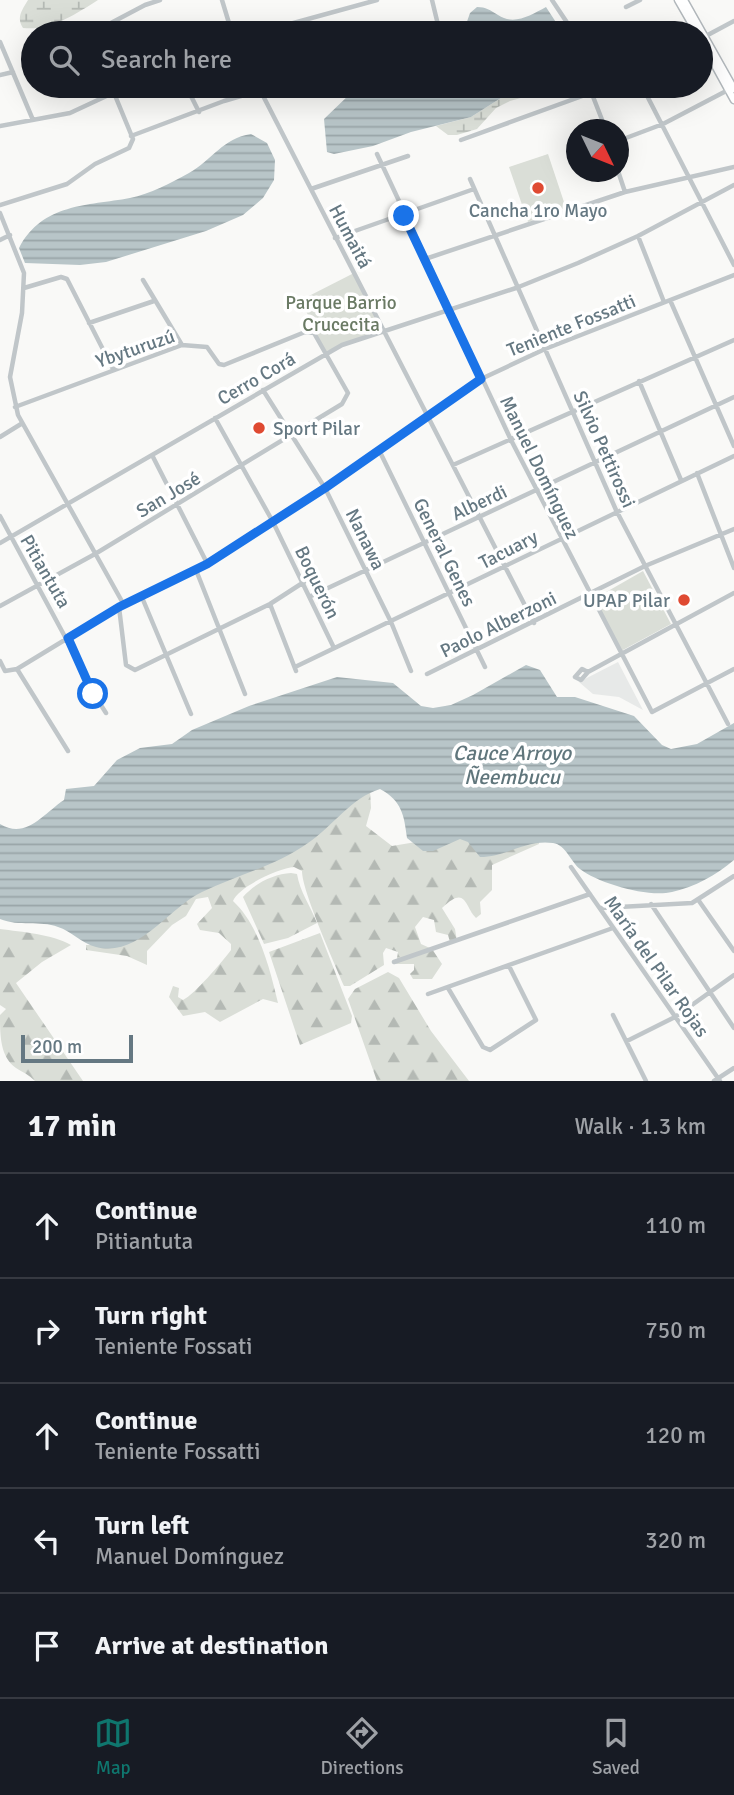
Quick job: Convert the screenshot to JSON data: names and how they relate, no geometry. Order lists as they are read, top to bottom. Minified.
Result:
{"streets":{"street":["Humaitá","Teniente Fossatti","Ybyturuzú","Cerro Corá","Silvio Pettirossi","Manuel Domínguez","San José","Alberdi","Nanawa","Tacuary","General Genes","Pitiantuta","Boquerón","Paolo Alberzoni","María del Pilar Rojas"]},"crossings":[["Humaitá","Teniente Fossatti"],["Humaitá","Cerro Corá"],["Humaitá","Alberdi"],["Humaitá","Tacuary"],["Humaitá","Paolo Alberzoni"],["Teniente Fossatti","Silvio Pettirossi"],["Teniente Fossatti","Manuel Domínguez"],["Teniente Fossatti","Nanawa"],["Teniente Fossatti","General Genes"],["Teniente Fossatti","Pitiantuta"],["Teniente Fossatti","Boquerón"],["Ybyturuzú","Cerro Corá"],["Ybyturuzú","San José"],["Cerro Corá","Silvio Pettirossi"],["Cerro Corá","Manuel Domínguez"],["Cerro Corá","San José"],["Cerro Corá","Nanawa"],["Cerro Corá","Pitiantuta"],["Cerro Corá","Boquerón"],["Silvio Pettirossi","Manuel Domínguez"],["Silvio Pettirossi","Alberdi"],["Silvio Pettirossi","Tacuary"],["Silvio Pettirossi","Paolo Alberzoni"],["Manuel Domínguez","Alberdi"],["Manuel Domínguez","Tacuary"],["Manuel Domínguez","Paolo Alberzoni"],["San José","Nanawa"],["San José","Pitiantuta"],["San José","Boquerón"],["Alberdi","Nanawa"],["Alberdi","General Genes"],["Alberdi","Boquerón"],["Nanawa","Tacuary"],["Tacuary","General Genes"],["Tacuary","Boquerón"],["General Genes","Paolo Alberzoni"]],"water":["Cauce Arroyo Ñeembucu"],"parks":["Parque Barrio Crucecita"],"places":["Cancha 1ro Mayo","Sport Pilar","UPAP Pilar"],"scale_bar":"200 m","north":"bottom right","page":{"search":"Search here","scale":"200 m","heading":["17 min","Walk · 1.3 km"],"list":[["Continue","Pitiantuta","110 m"],["Turn right","Teniente Fossati","750 m"],["Continue","Teniente Fossatti","120 m"],["Turn left","Manuel Domínguez","320 m"],"Arrive at destination"],"nav":["Map","Directions","Saved"]}}
